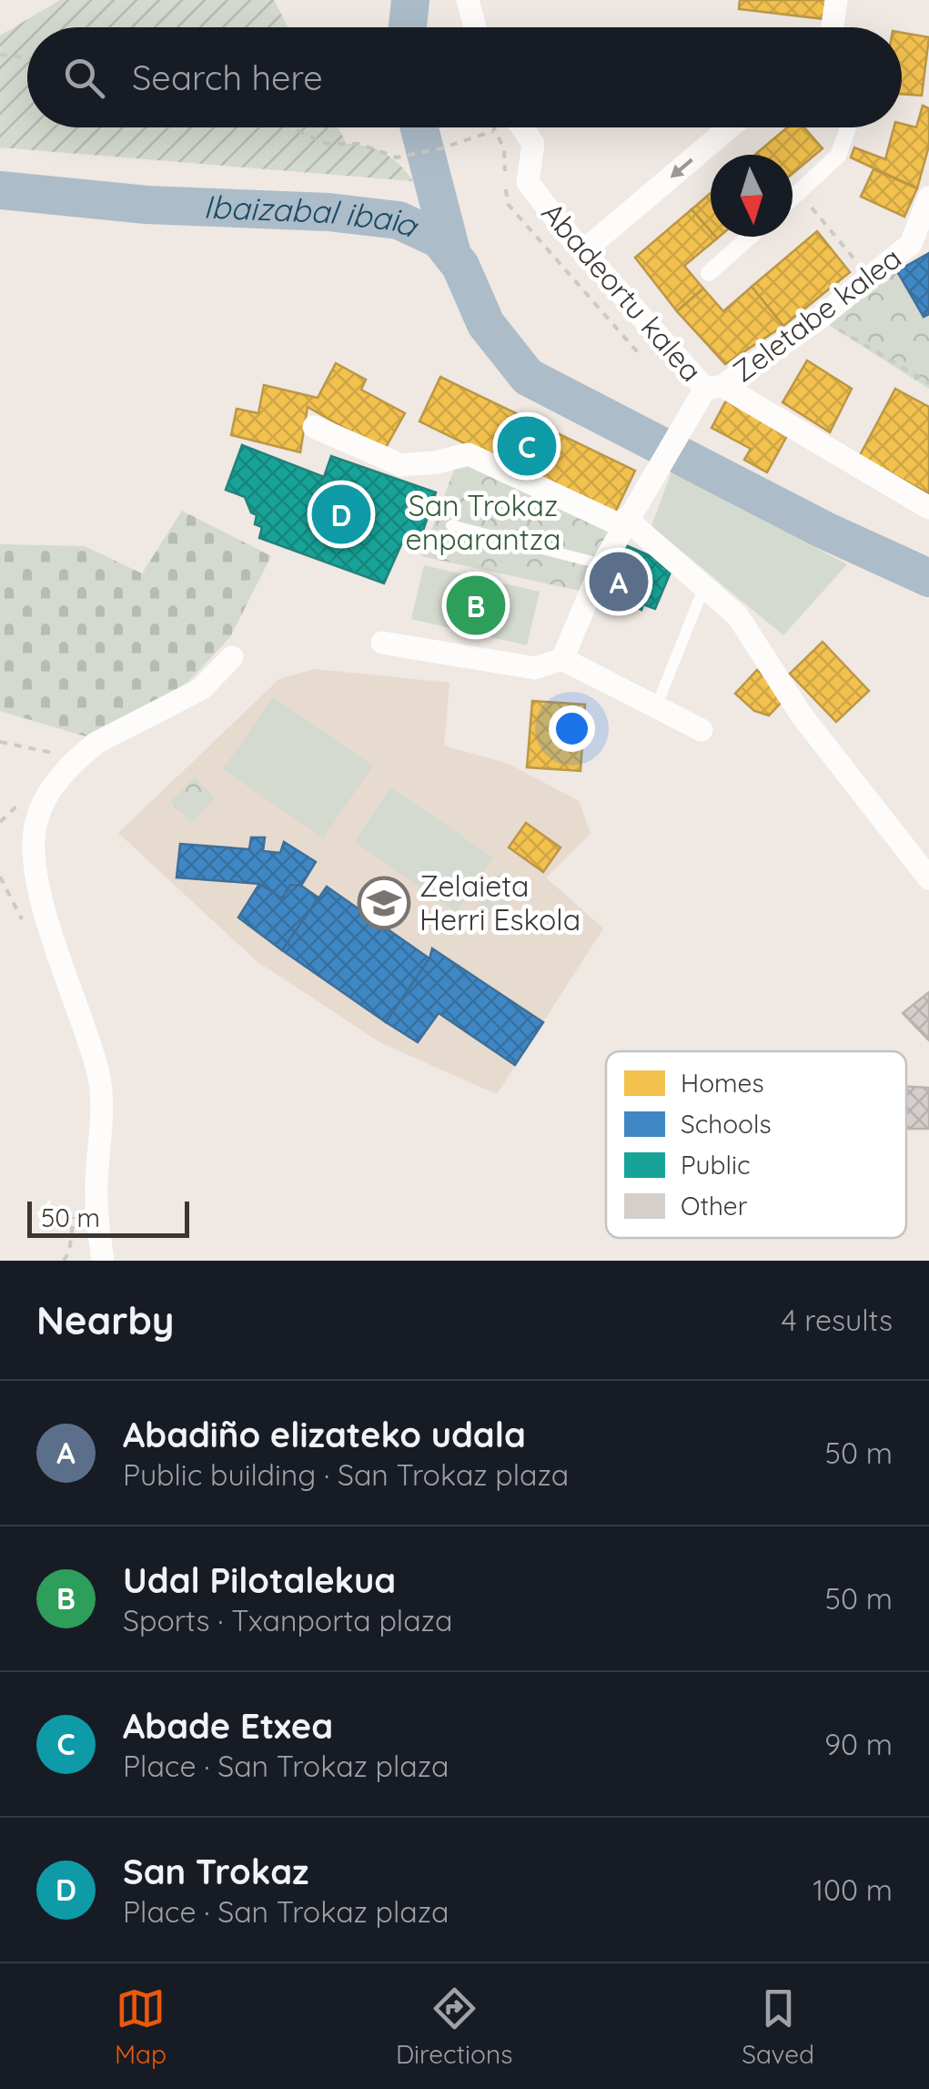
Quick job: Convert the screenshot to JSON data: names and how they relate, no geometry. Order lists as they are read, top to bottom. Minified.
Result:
{"streets":{"street":["Abadeortu kalea","Zeletabe kalea"]},"crossings":[["Abadeortu kalea","Zeletabe kalea"]],"water":["Ibaizabal ibaia"],"parks":["San Trokaz enparantza"],"places":{"school or university":["Zelaieta Herri Eskola"]},"legend":["Homes","Schools","Public","Other"],"scale_bar":"50 m","north":"bottom","page":{"search":"Search here","pins":["C","D","A","B"],"scale":"50 m","heading":["Nearby","4 results"],"list":[{"mark":"A","name":"Abadiño elizateko udala","note":"Public building · San Trokaz plaza","value":"50 m"},{"mark":"B","name":"Udal Pilotalekua","note":"Sports · Txanporta plaza","value":"50 m"},{"mark":"C","name":"Abade Etxea","note":"Place · San Trokaz plaza","value":"90 m"},{"mark":"D","name":"San Trokaz","note":"Place · San Trokaz plaza","value":"100 m"}],"nav":["Map","Directions","Saved"]}}
